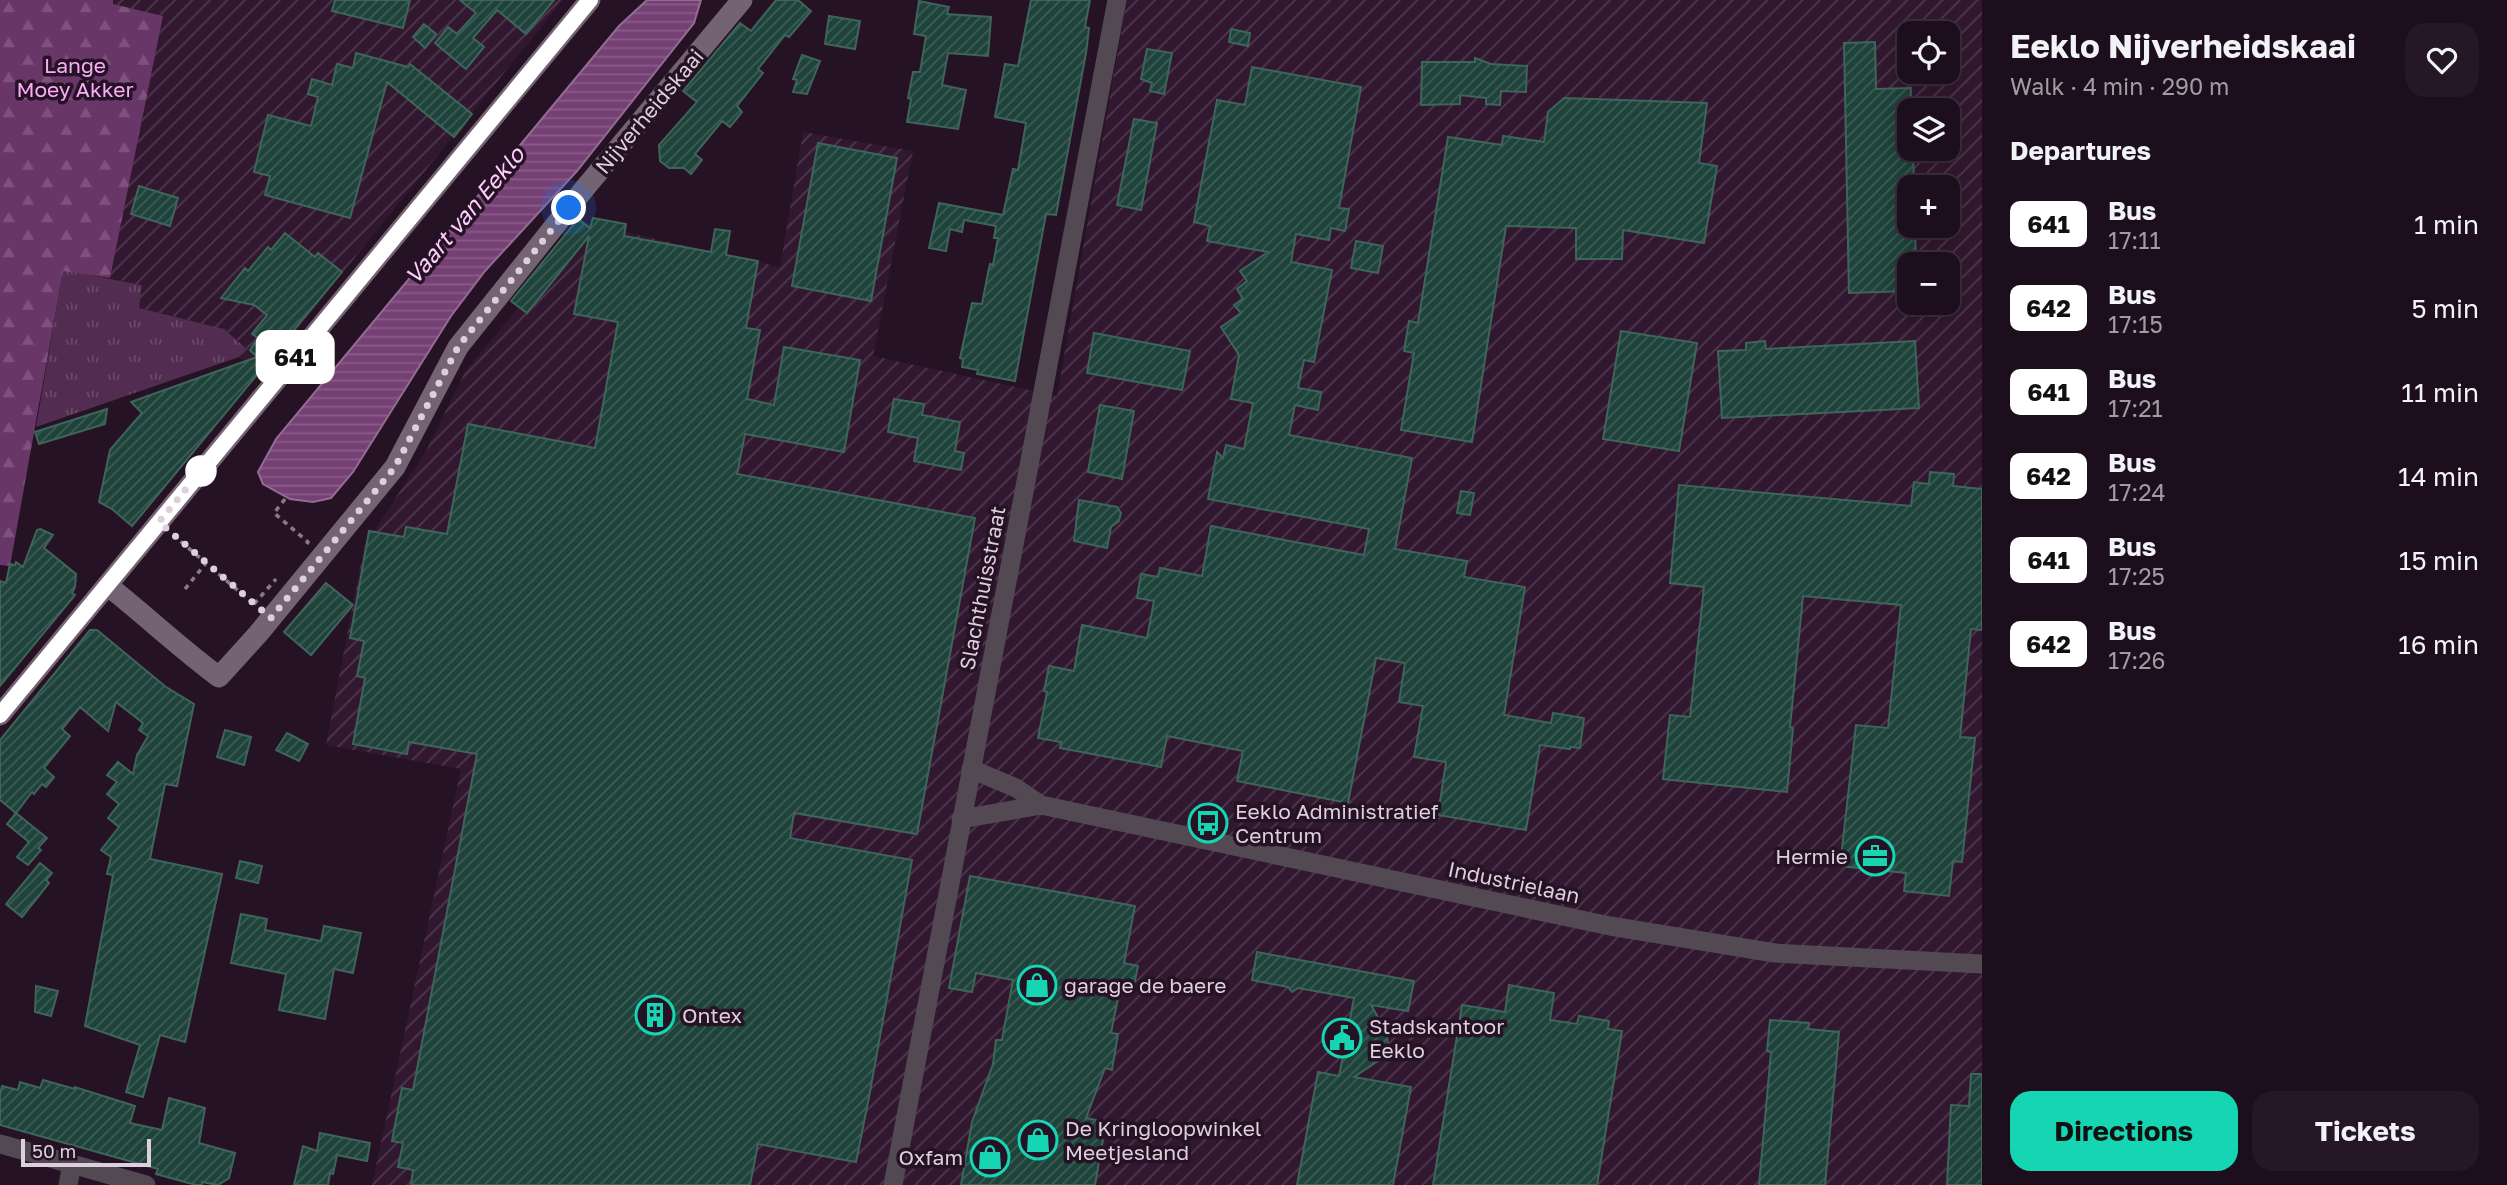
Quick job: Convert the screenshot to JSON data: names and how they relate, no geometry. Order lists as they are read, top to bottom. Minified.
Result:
{"streets":{"street":["Nijverheidskaai","Slachthuisstraat","Industrielaan"]},"crossings":[["Slachthuisstraat","Industrielaan"]],"water":["Vaart van Eeklo"],"parks":["Lange Moey Akker"],"places":{"bus stop":["Eeklo Administratief Centrum"],"office":["Hermie"],"shop":["garage de baere","De Kringloopwinkel Meetjesland","Oxfam"],"building":["Ontex"],"public building":["Stadskantoor Eeklo"]},"lines":["bus line 641"],"scale_bar":"50 m","page":{"on_map":"641","heading":[["Eeklo Nijverheidskaai","Walk · 4 min · 290 m"],"Departures"],"map_buttons":["+","−"],"list":[{"mark":"641","name":"Bus","note":"17:11","value":"1 min"},{"mark":"642","name":"Bus","note":"17:15","value":"5 min"},{"mark":"641","name":"Bus","note":"17:21","value":"11 min"},{"mark":"642","name":"Bus","note":"17:24","value":"14 min"},{"mark":"641","name":"Bus","note":"17:25","value":"15 min"},{"mark":"642","name":"Bus","note":"17:26","value":"16 min"}],"buttons":["Directions","Tickets"],"scale":"50 m"}}
